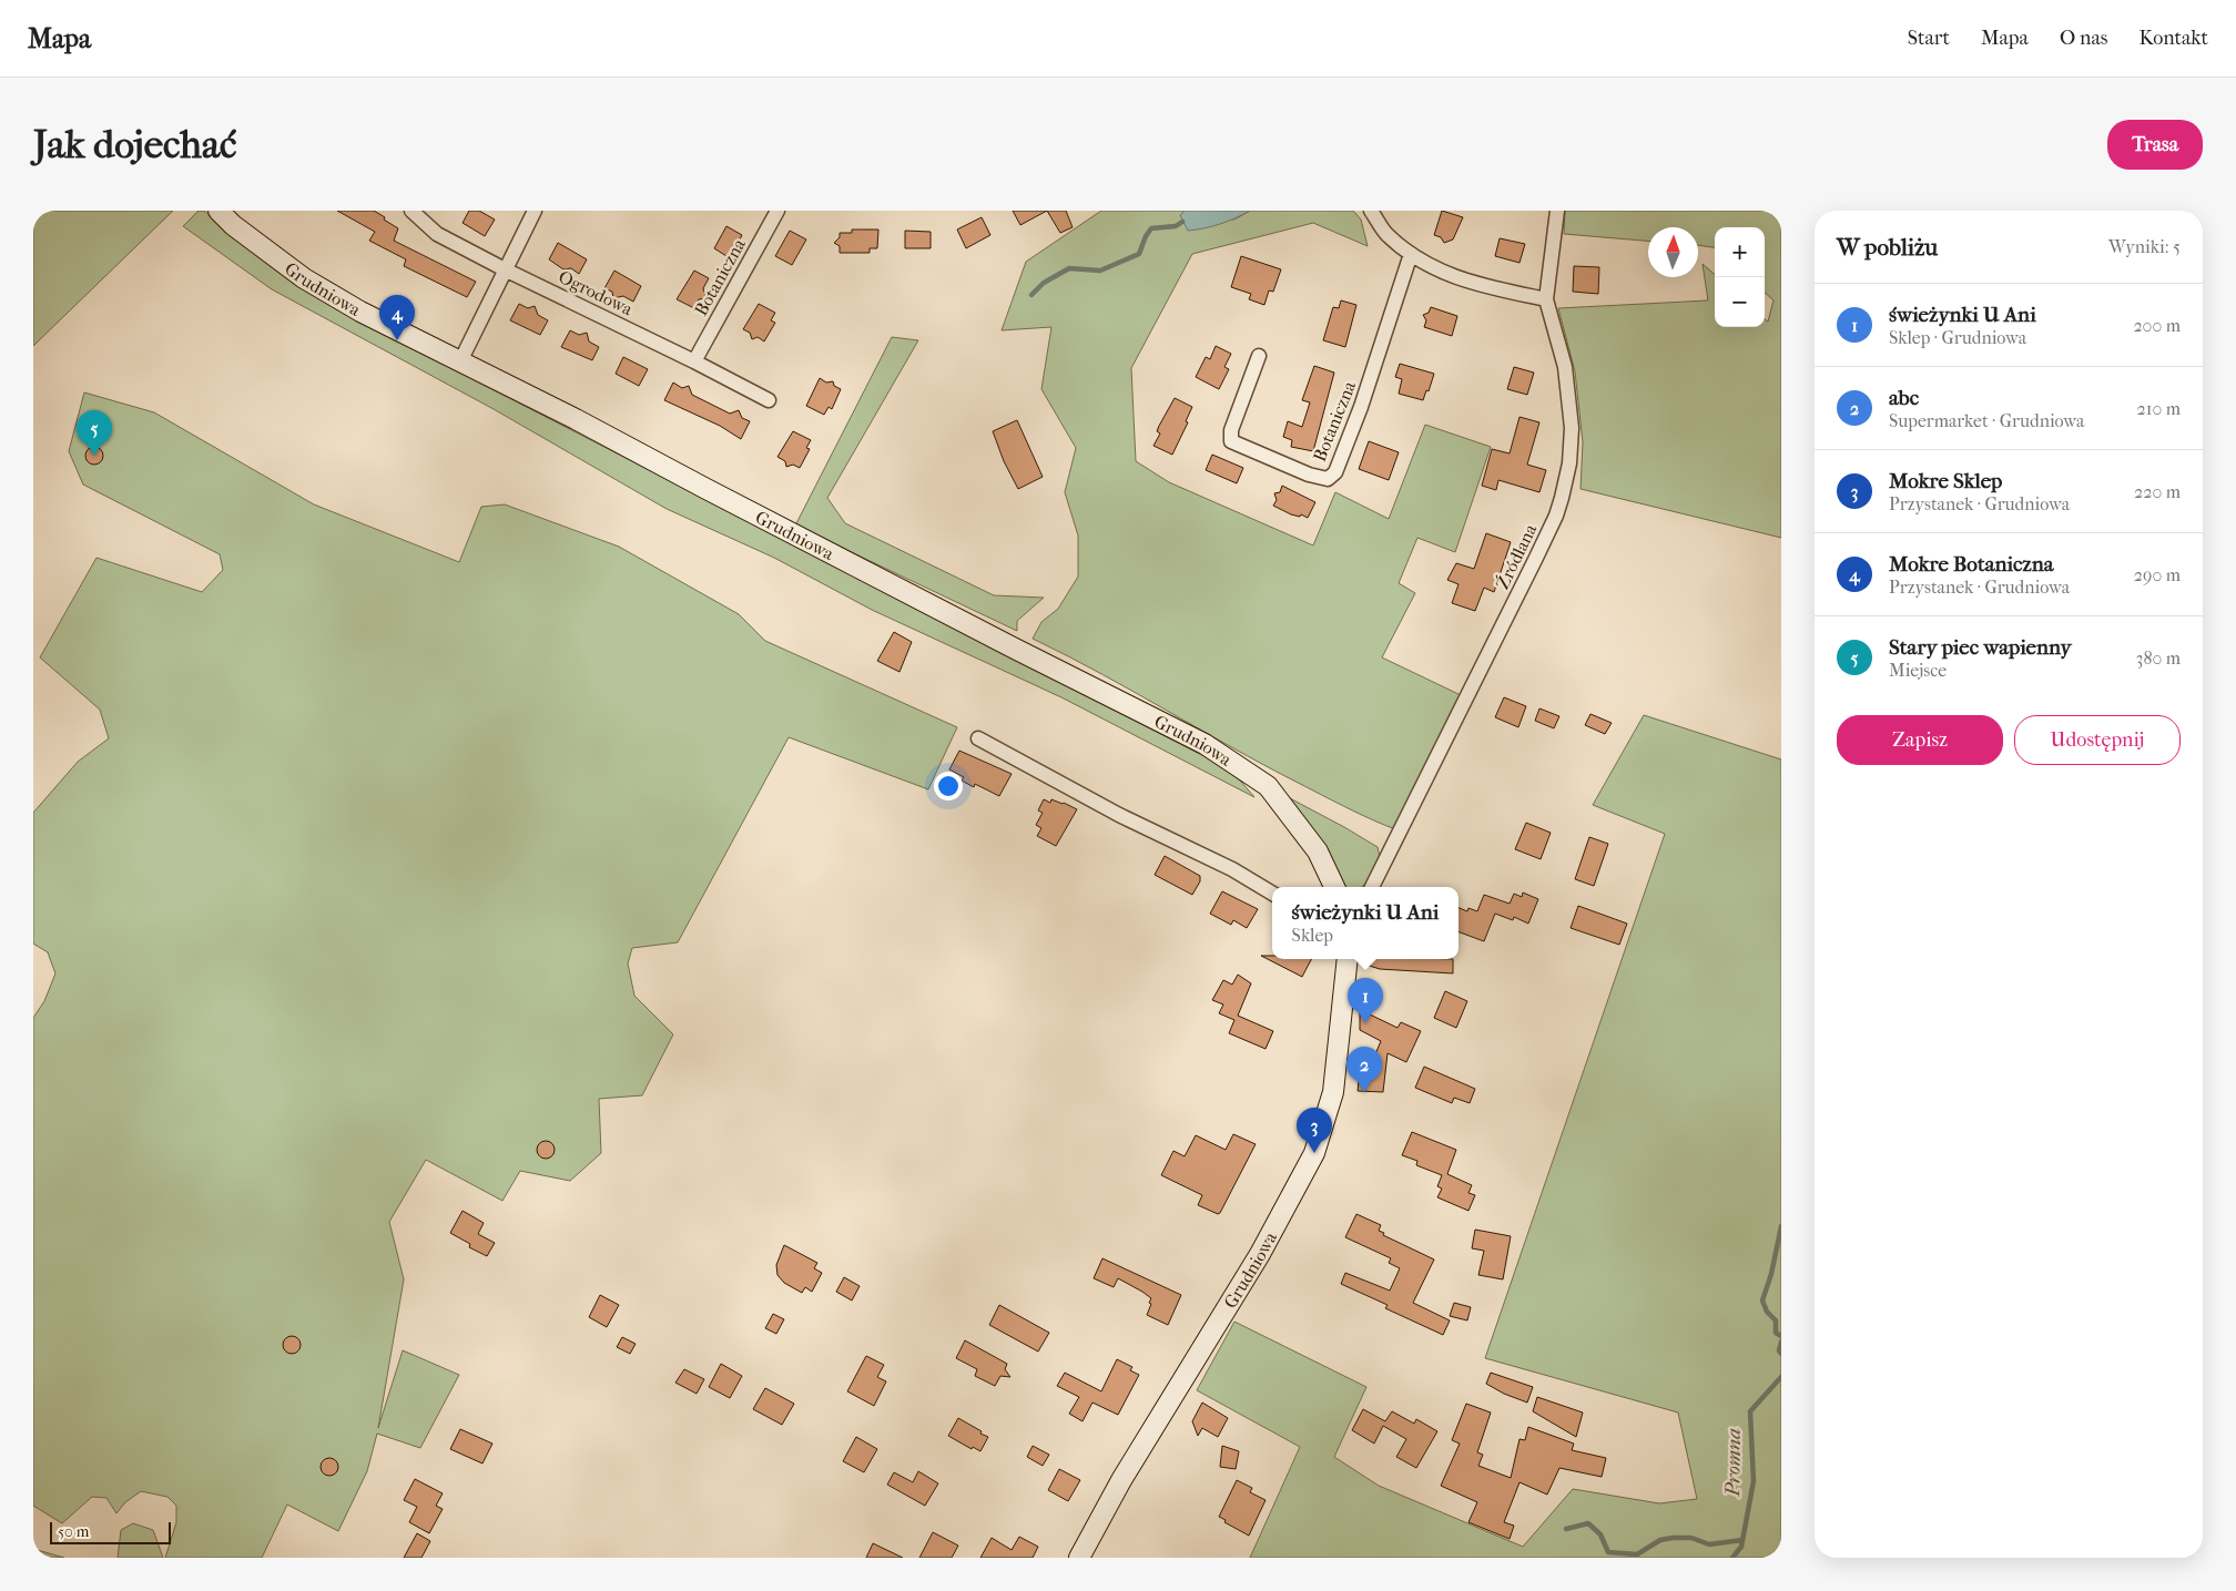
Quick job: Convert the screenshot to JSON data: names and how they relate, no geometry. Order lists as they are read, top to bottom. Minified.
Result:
{"streets":{"street":["Botaniczna","Grudniowa","Ogrodowa","Źródlana"]},"crossings":[["Botaniczna","Ogrodowa"]],"water":["Promna"],"scale_bar":"50 m","north":"top","page":{"header":"Mapa","nav":["Start","Mapa","O nas","Kontakt"],"buttons":["Trasa",["Zapisz","Udostępnij"]],"title":"Jak dojechać","heading":["W pobliżu","Wyniki: 5"],"map_buttons":["+","−"],"list":[{"mark":"1","name":"świeżynki U Ani","note":"Sklep · Grudniowa","value":"200 m"},{"mark":"2","name":"abc","note":"Supermarket · Grudniowa","value":"210 m"},{"mark":"3","name":"Mokre Sklep","note":"Przystanek · Grudniowa","value":"220 m"},{"mark":"4","name":"Mokre Botaniczna","note":"Przystanek · Grudniowa","value":"290 m"},{"mark":"5","name":"Stary piec wapienny","note":"Miejsce","value":"380 m"}],"pins":["4","5","1","2","3"],"popup":["świeżynki U Ani","Sklep"],"scale":"50 m"}}
